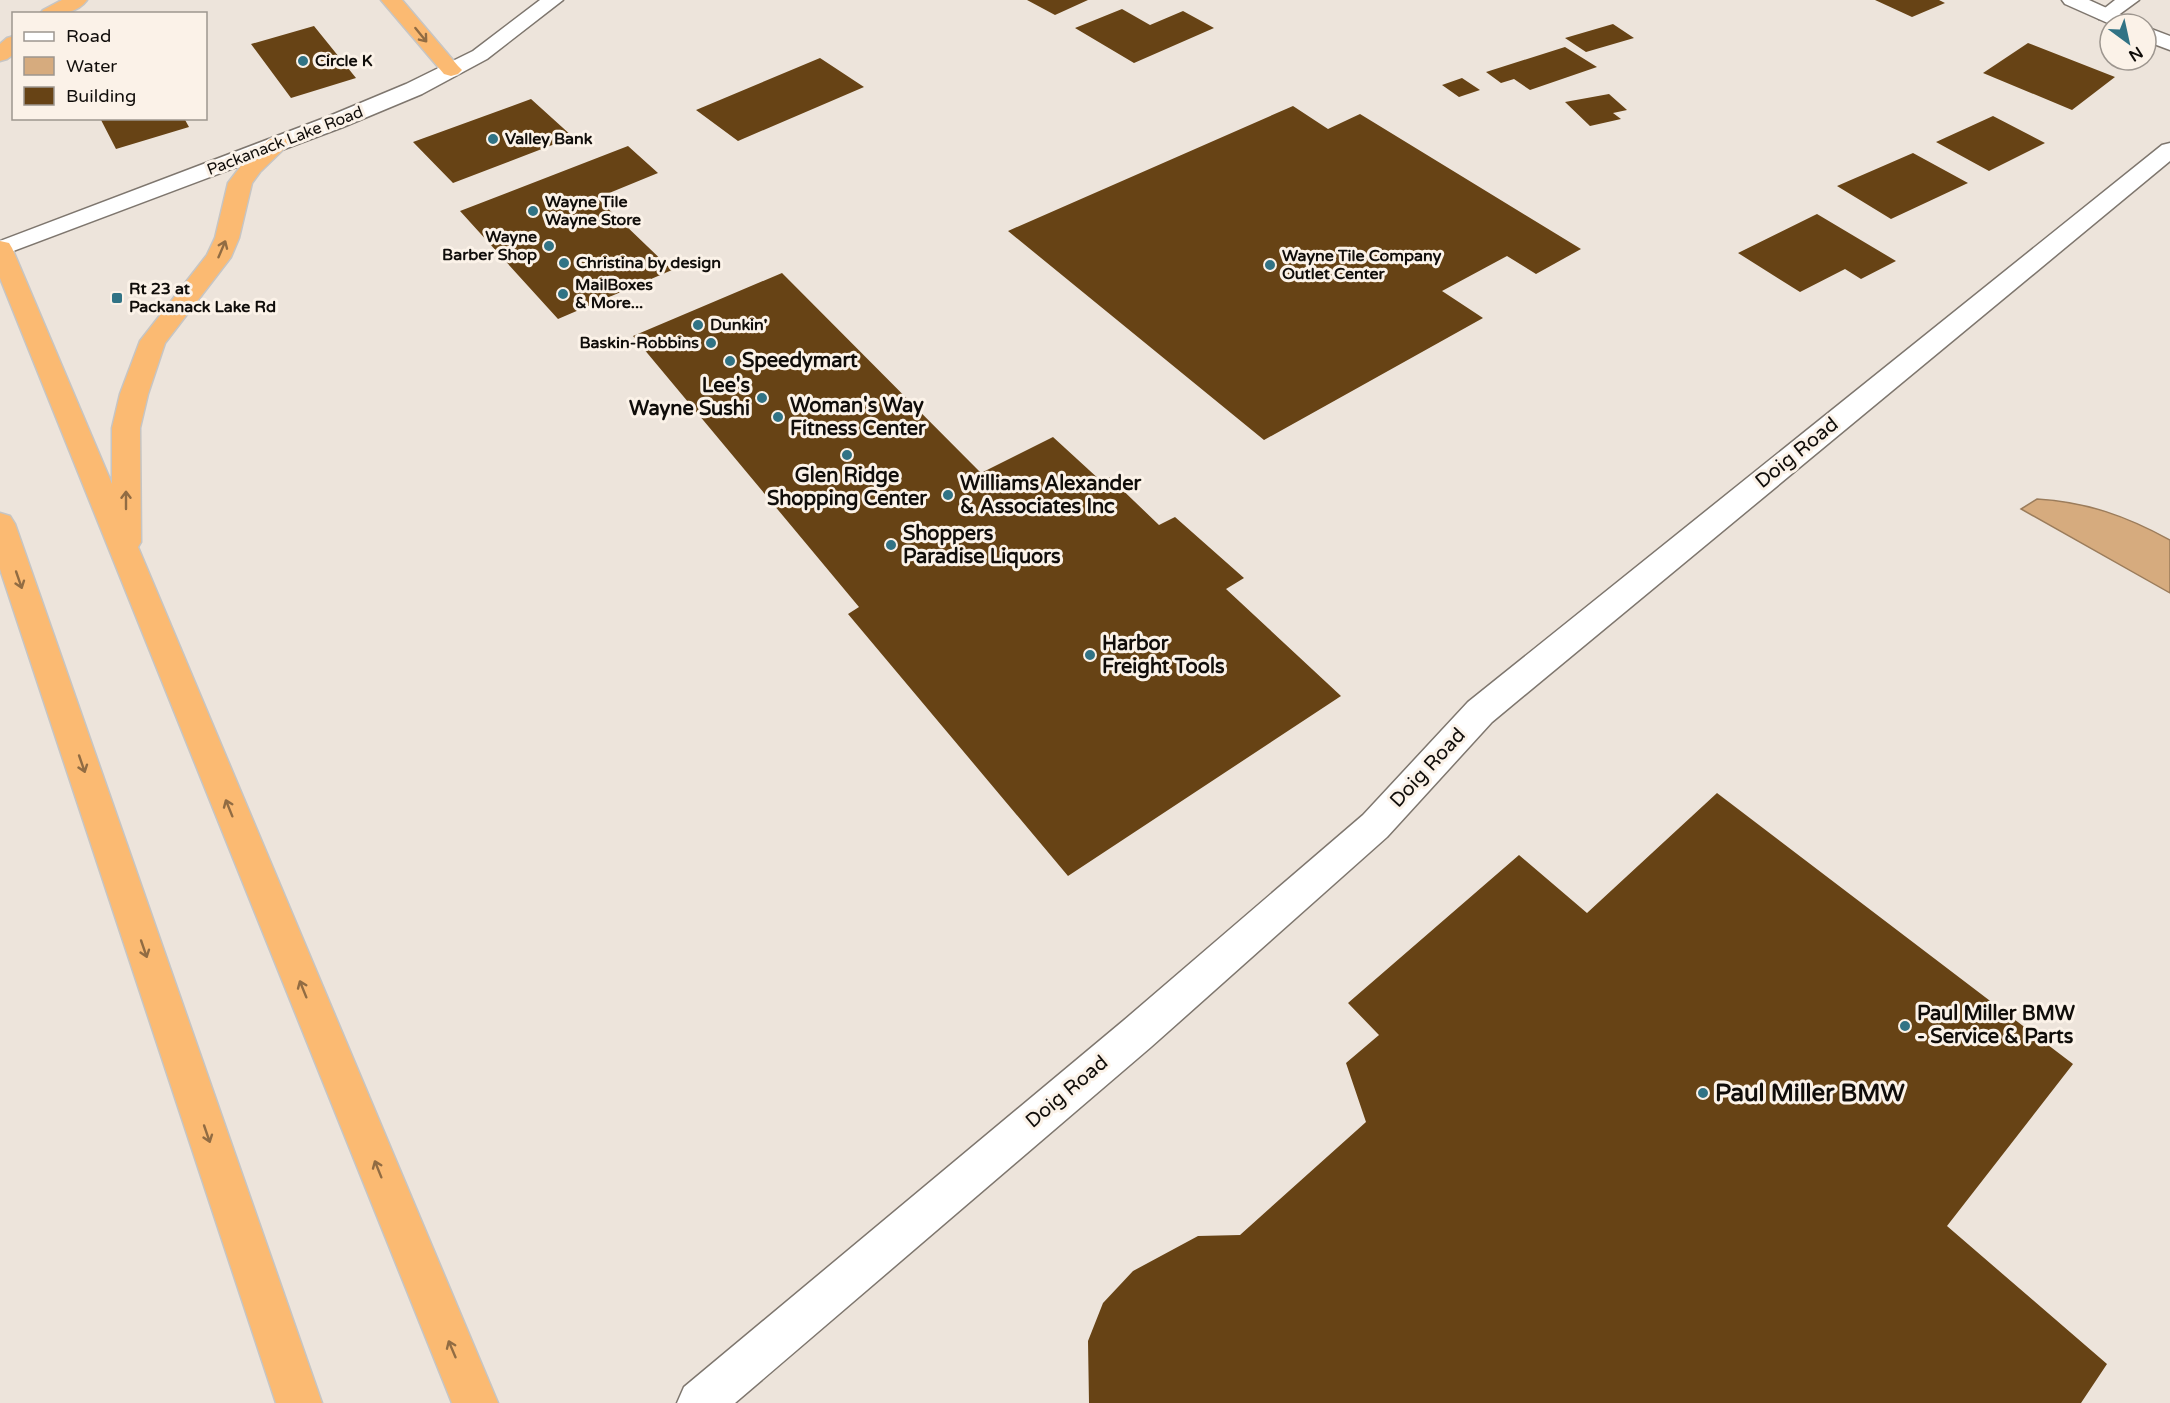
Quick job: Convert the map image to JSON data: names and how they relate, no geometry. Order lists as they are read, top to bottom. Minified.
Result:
{"streets":{"street":["Packanack Lake Road","Doig Road"]},"places":{"other":["Circle K","Valley Bank","Wayne Tile Wayne Store","Wayne Barber Shop","Christina by design","Wayne Tile Company Outlet Center","MailBoxes & More...","Dunkin'","Baskin-Robbins","Speedymart","Lee's Wayne Sushi","Woman's Way Fitness Center","Glen Ridge Shopping Center","Williams Alexander & Associates Inc","Shoppers Paradise Liquors","Harbor Freight Tools","Paul Miller BMW - Service & Parts","Paul Miller BMW"],"transit":["Rt 23 at Packanack Lake Rd"]},"legend":["Road","Water","Building"],"north":"bottom right"}
